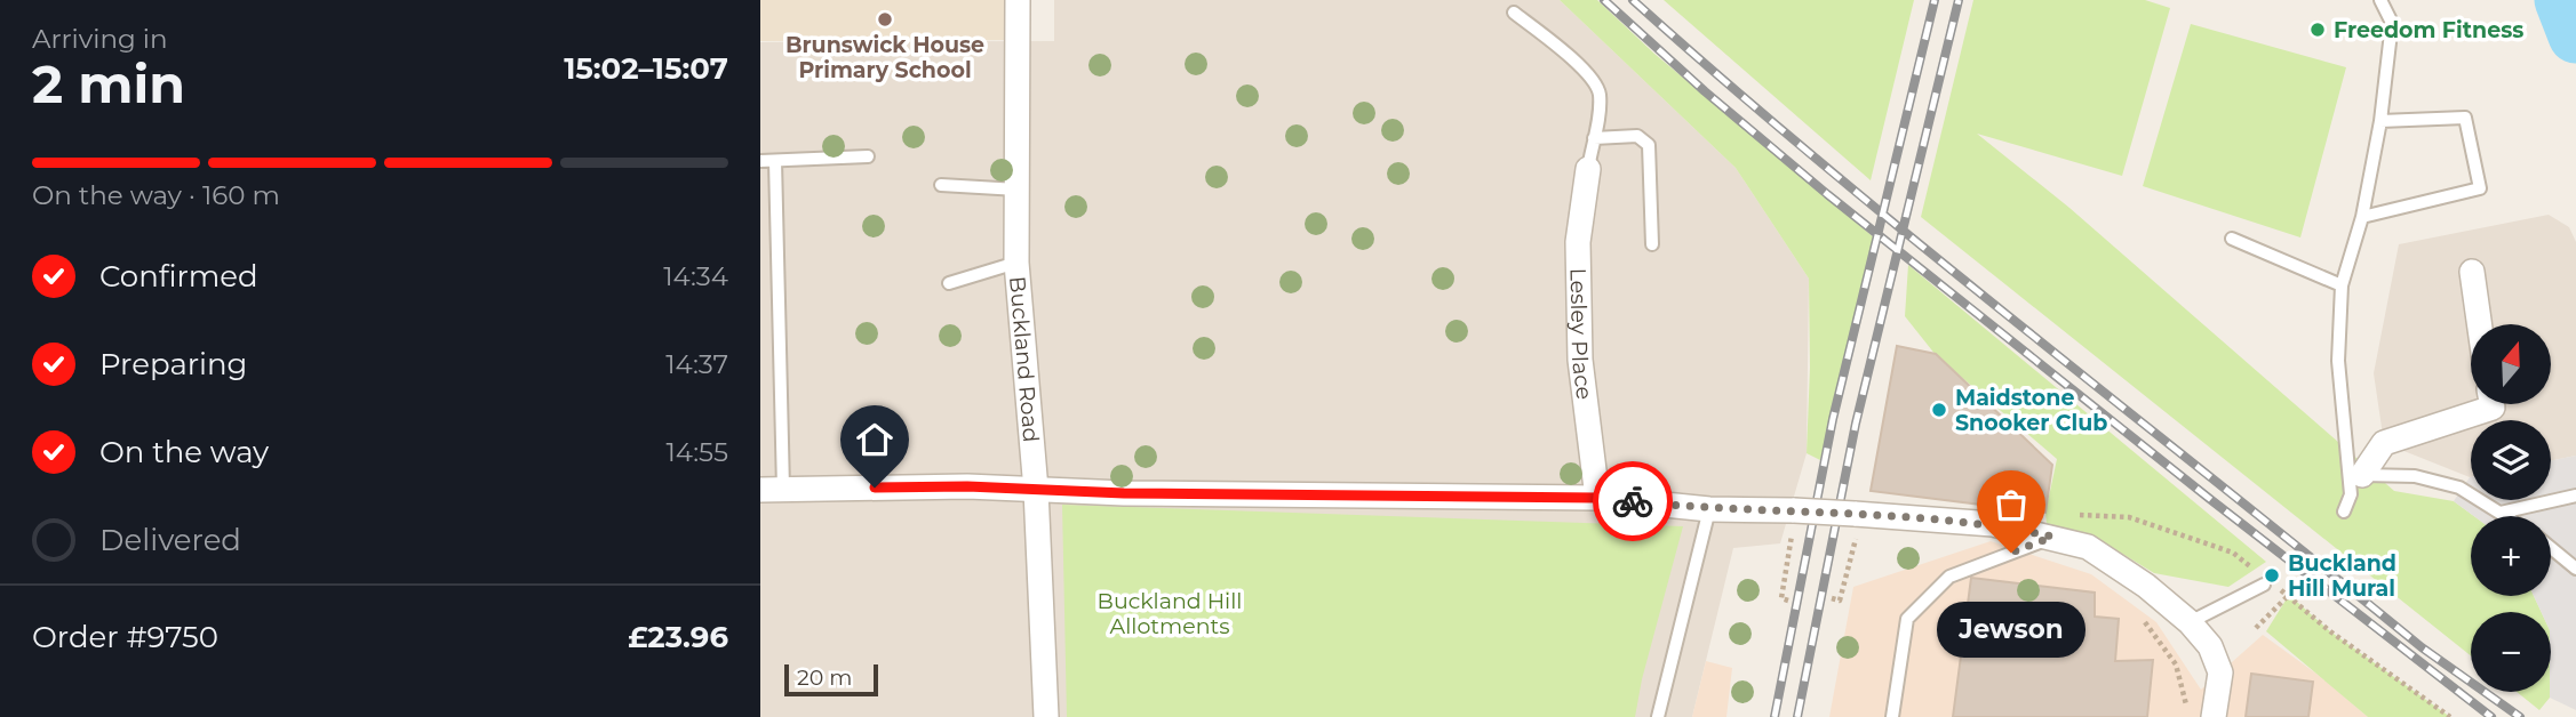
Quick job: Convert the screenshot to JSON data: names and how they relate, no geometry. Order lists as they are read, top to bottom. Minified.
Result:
{"streets":{"street":["Lesley Place","Buckland Road"]},"parks":["Buckland Hill Allotments"],"places":["Brunswick House Primary School","Freedom Fitness","Maidstone Snooker Club","Jewson","Buckland Hill Mural"],"scale_bar":"20 m","north":"top","page":{"heading":["2 min","Arriving in","15:02–15:07"],"panel":["Order #9750","£23.96"],"bar":"On the way · 160 m","list":[["Confirmed","14:34"],["Preparing","14:37"],["On the way","14:55"],"Delivered"],"map_buttons":["+","−"],"bubble":"Jewson","scale":"20 m"}}
